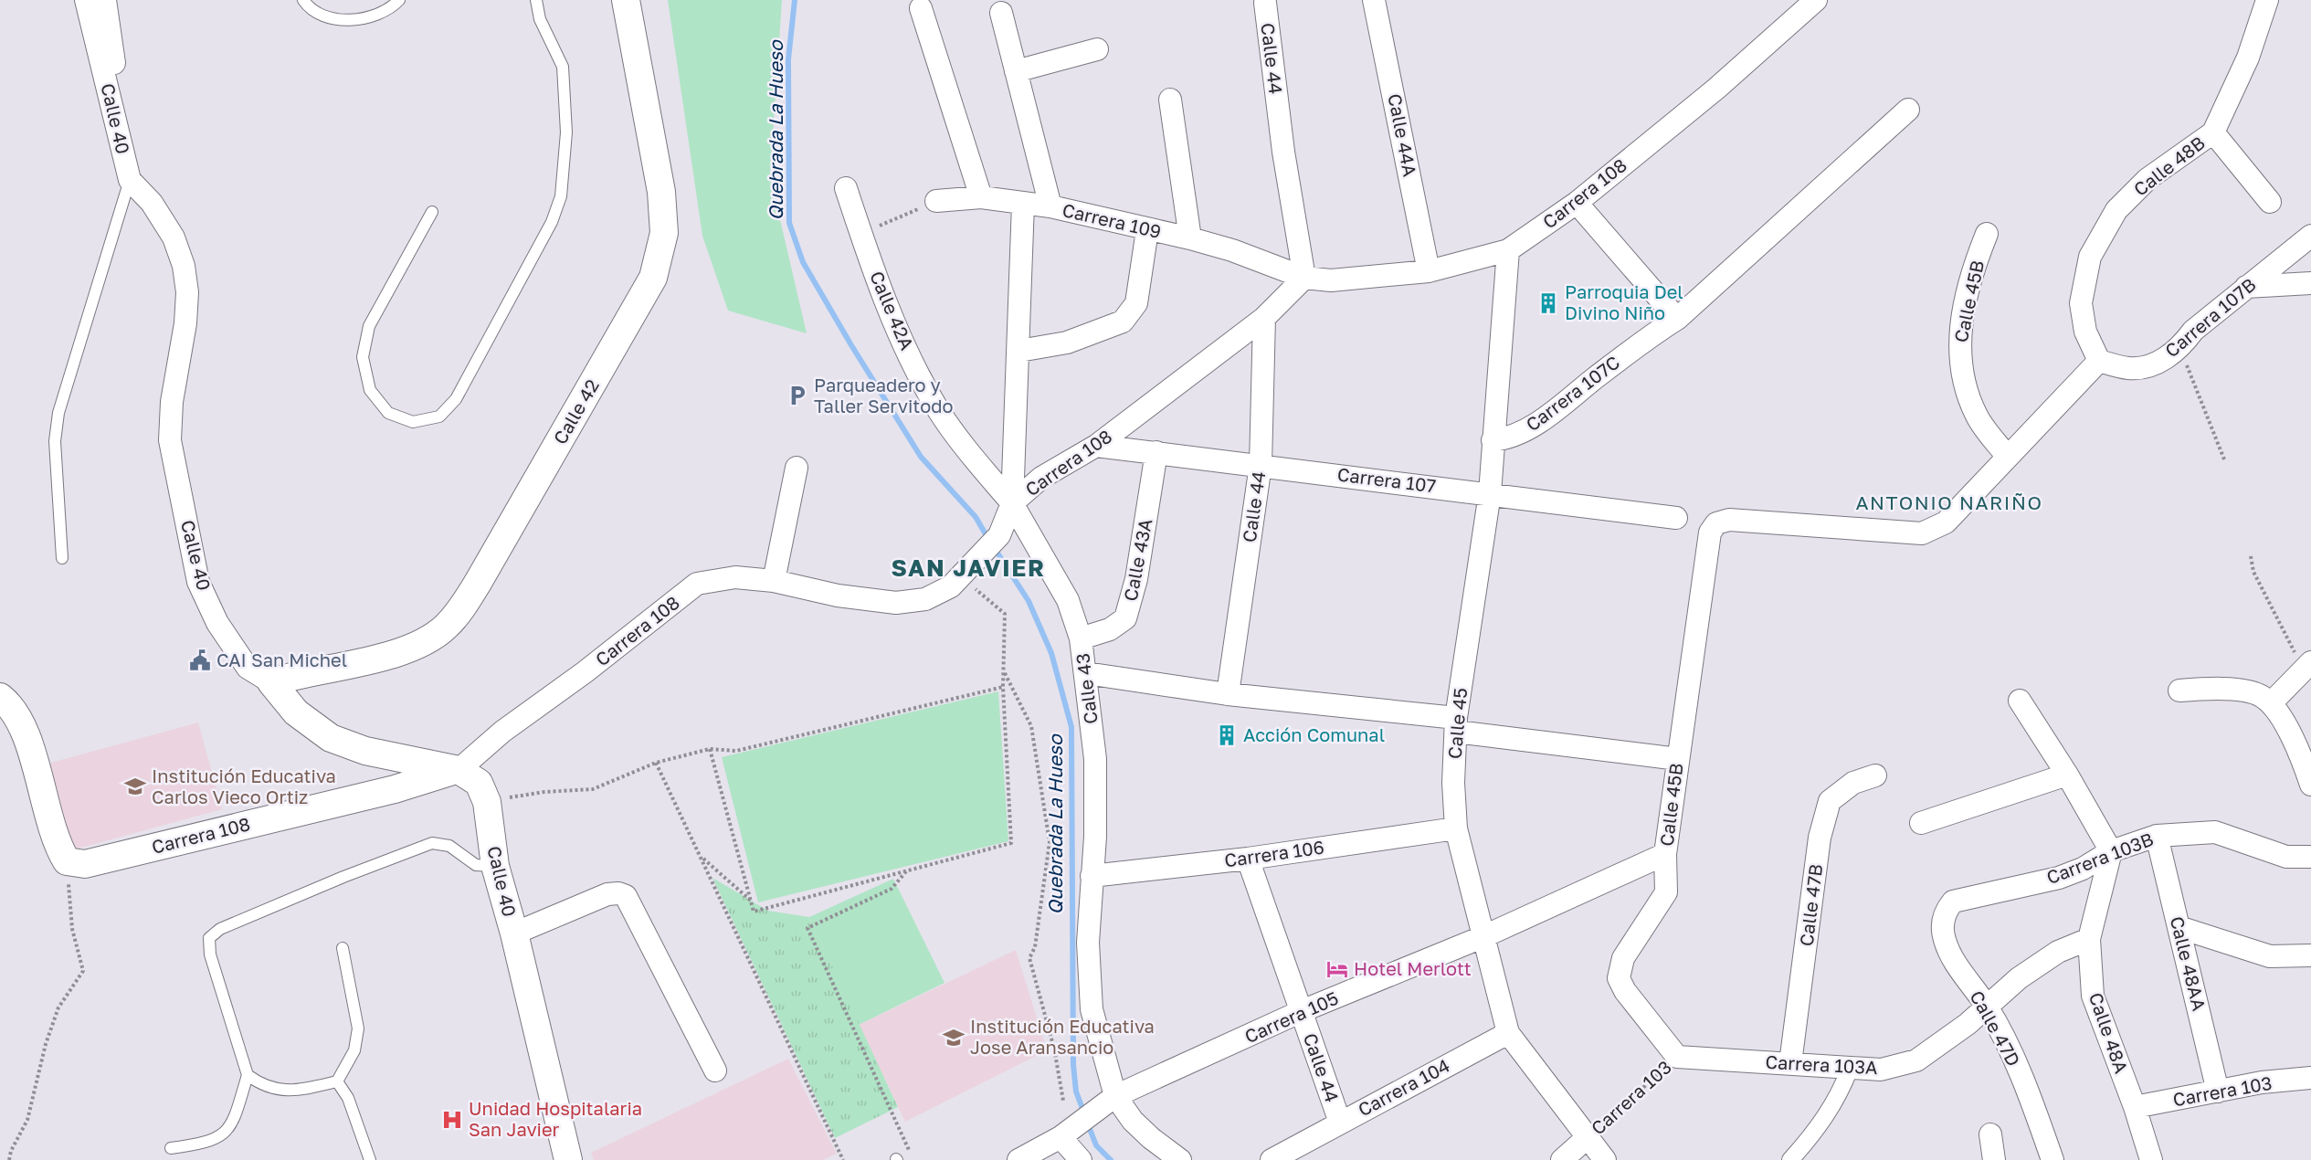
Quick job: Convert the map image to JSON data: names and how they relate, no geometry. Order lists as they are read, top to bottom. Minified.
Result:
{"streets":{"street":["Calle 44","Calle 40","Calle 44A","Calle 48B","Carrera 108","Carrera 109","Calle 45B","Calle 42A","Carrera 107B","Carrera 107C","Calle 42","Carrera 107","Calle 43A","Calle 43","Calle 45","Carrera 106","Carrera 103B","Calle 47B","Calle 48AA","Carrera 105","Calle 47D","Calle 48A","Carrera 103A","Carrera 104","Carrera 103"]},"crossings":[["Calle 44","Carrera 108"],["Calle 44","Carrera 107"],["Calle 44","Carrera 106"],["Calle 44","Carrera 105"],["Calle 44","Carrera 104"],["Calle 40","Carrera 108"],["Calle 40","Calle 42"],["Calle 44A","Carrera 108"],["Calle 48B","Carrera 107B"],["Carrera 108","Carrera 109"],["Carrera 108","Calle 42A"],["Carrera 108","Carrera 107"],["Carrera 108","Calle 43"],["Carrera 108","Calle 45"],["Calle 45B","Carrera 105"],["Calle 45B","Carrera 103A"],["Calle 45B","Carrera 103"],["Calle 42A","Calle 43"],["Carrera 107C","Calle 45"],["Carrera 107","Calle 43A"],["Carrera 107","Calle 45"],["Calle 43A","Calle 43"],["Calle 43","Carrera 106"],["Calle 43","Carrera 105"],["Calle 45","Carrera 106"],["Calle 45","Carrera 105"],["Calle 45","Carrera 104"],["Calle 45","Carrera 103"],["Carrera 103B","Calle 48AA"],["Carrera 103B","Calle 47D"],["Carrera 103B","Calle 48A"],["Calle 47B","Carrera 103A"],["Calle 48AA","Carrera 103"],["Calle 47D","Carrera 103A"],["Calle 48A","Carrera 103A"],["Calle 48A","Carrera 103"],["Carrera 103A","Carrera 103"]],"districts":["ANTONIO NARIÑO","SAN JAVIER"],"water":["Quebrada La Hueso"],"places":{"building":["Parroquia Del Divino Niño","Acción Comunal"],"parking":["Parqueadero y Taller Servitodo"],"public building":["CAI San Michel"],"school or university":["Institución Educativa Carlos Vieco Ortiz","Institución Educativa Jose Aransancio"],"hotel":["Hotel Merlott"],"hospital":["Unidad Hospitalaria San Javier"]}}
